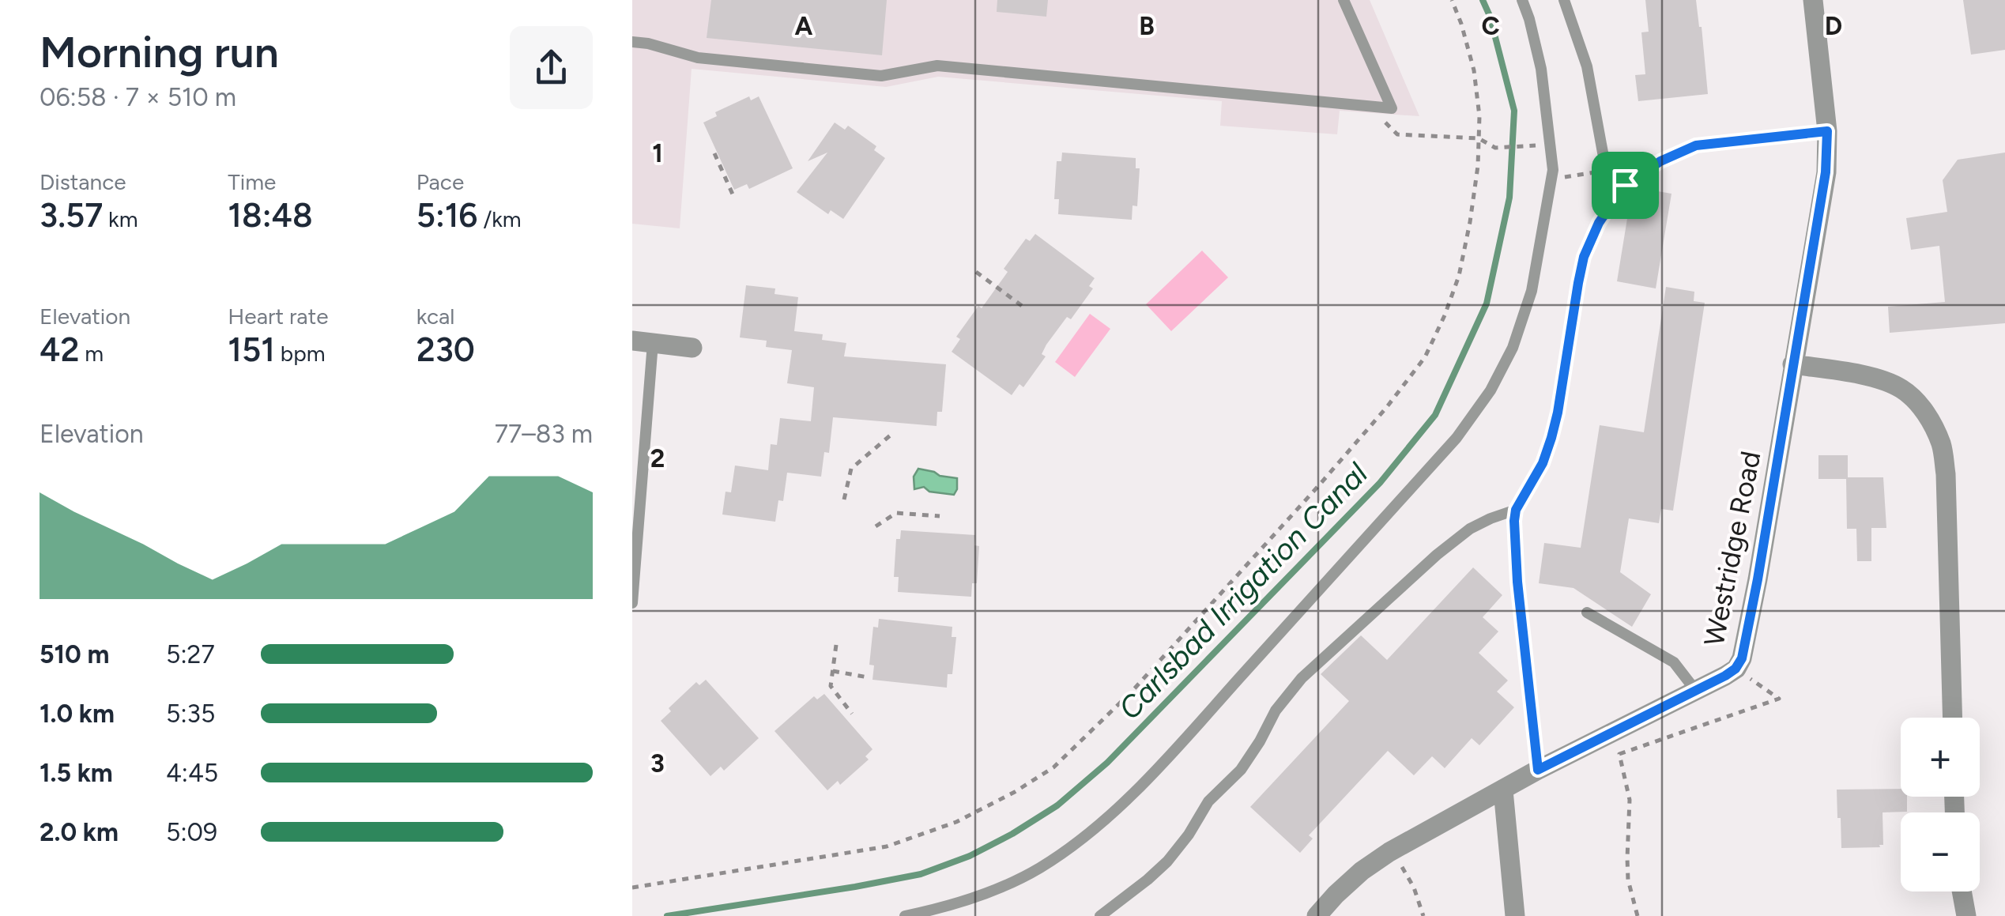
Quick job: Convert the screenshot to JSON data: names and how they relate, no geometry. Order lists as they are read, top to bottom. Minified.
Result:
{"streets":{"street":["Westridge Road"]},"water":["Carlsbad Irrigation Canal"],"page":{"heading":["Morning run","06:58 · 7 × 510 m"],"stats":[["Distance","3.57 km"],["Time","18:48"],["Pace","5:16 /km"],["Elevation","42 m"],["Heart rate","151 bpm"],["kcal","230"]],"chart":["Elevation","77–83 m"],"list":[{"name":"510 m","note":"5:27"},{"name":"1.0 km","note":"5:35"},{"name":"1.5 km","note":"4:45"},{"name":"2.0 km","note":"5:09"}],"map_buttons":["+","−"]},"grid":{"columns":["A","B","C","D"],"rows":["1","2","3"]}}
